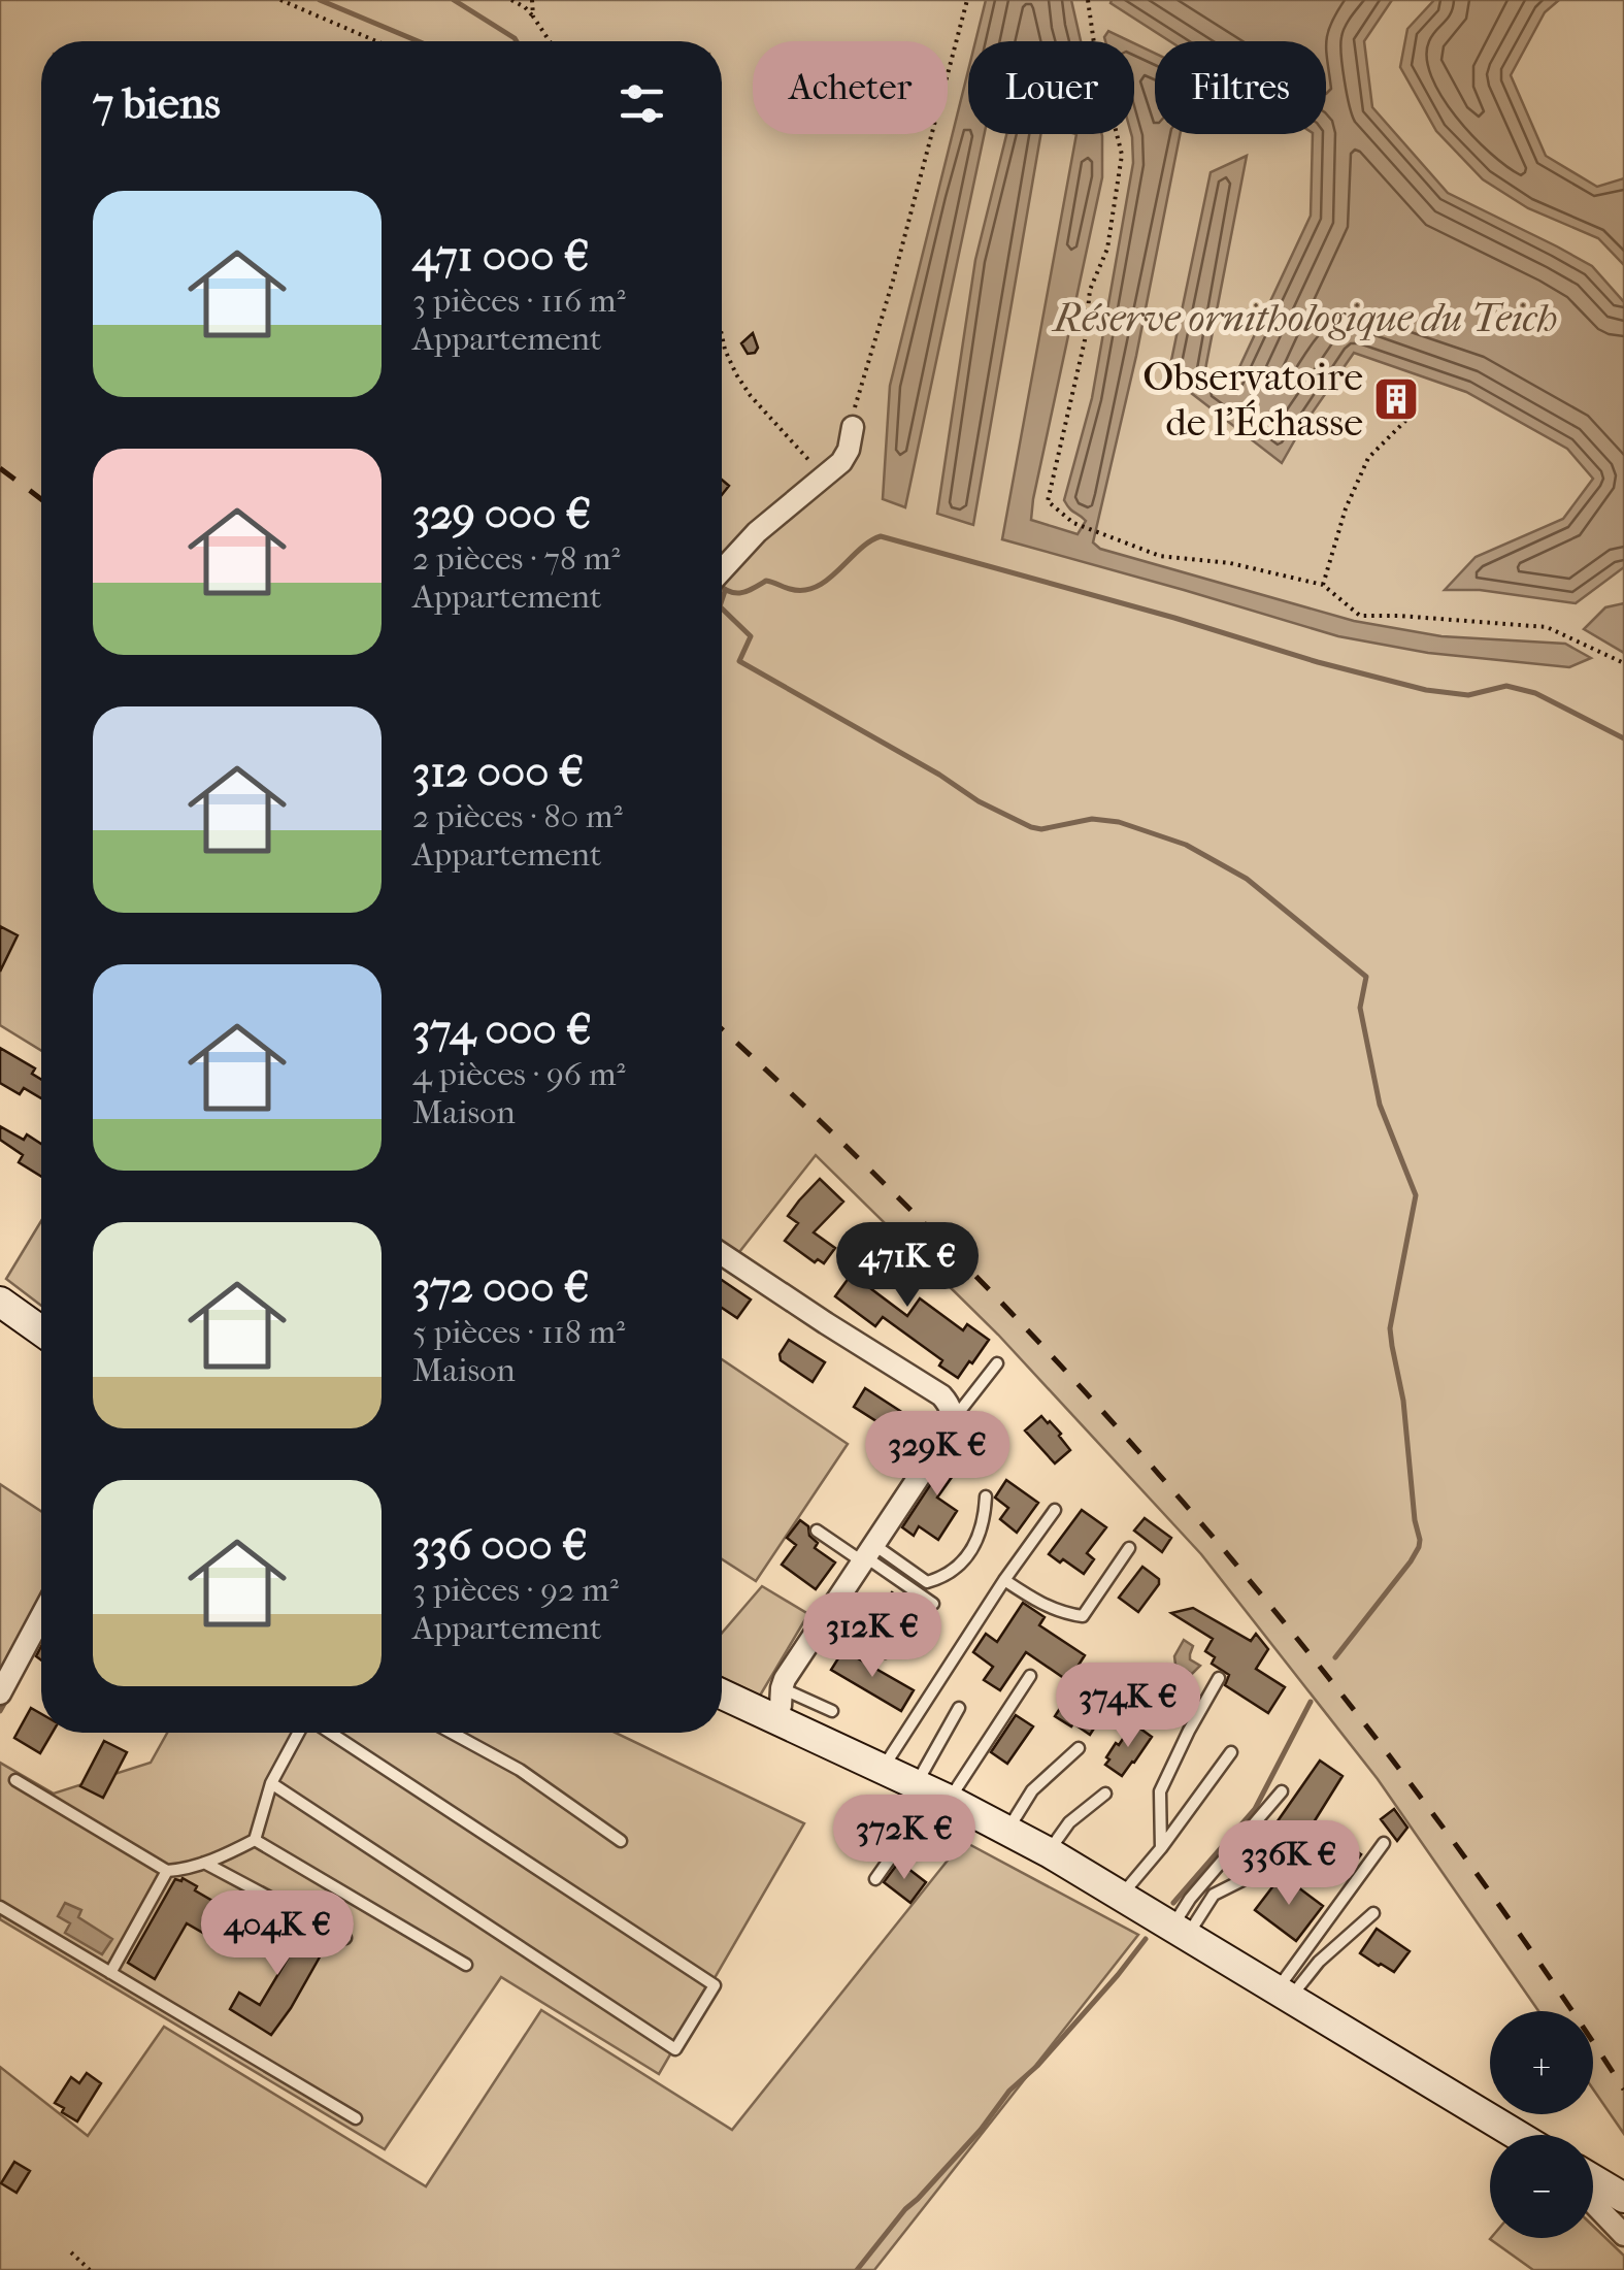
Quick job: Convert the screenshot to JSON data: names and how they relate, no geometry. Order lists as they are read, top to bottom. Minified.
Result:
{"parks":["Réserve ornithologique du Teich"],"places":{"building":["Observatoire de l'Échasse"]},"page":{"chip":["Acheter","Louer","Filtres"],"heading":"7 biens","list":[{"name":"471 000 €","note":"3 pièces · 116 m² · Appartement"},{"name":"329 000 €","note":"2 pièces · 78 m² · Appartement"},{"name":"312 000 €","note":"2 pièces · 80 m² · Appartement"},{"name":"374 000 €","note":"4 pièces · 96 m² · Maison"},{"name":"372 000 €","note":"5 pièces · 118 m² · Maison"},{"name":"336 000 €","note":"3 pièces · 92 m² · Appartement"}],"price":["471K €","329K €","312K €","374K €","372K €","336K €","404K €"],"map_buttons":["+","−"]}}
